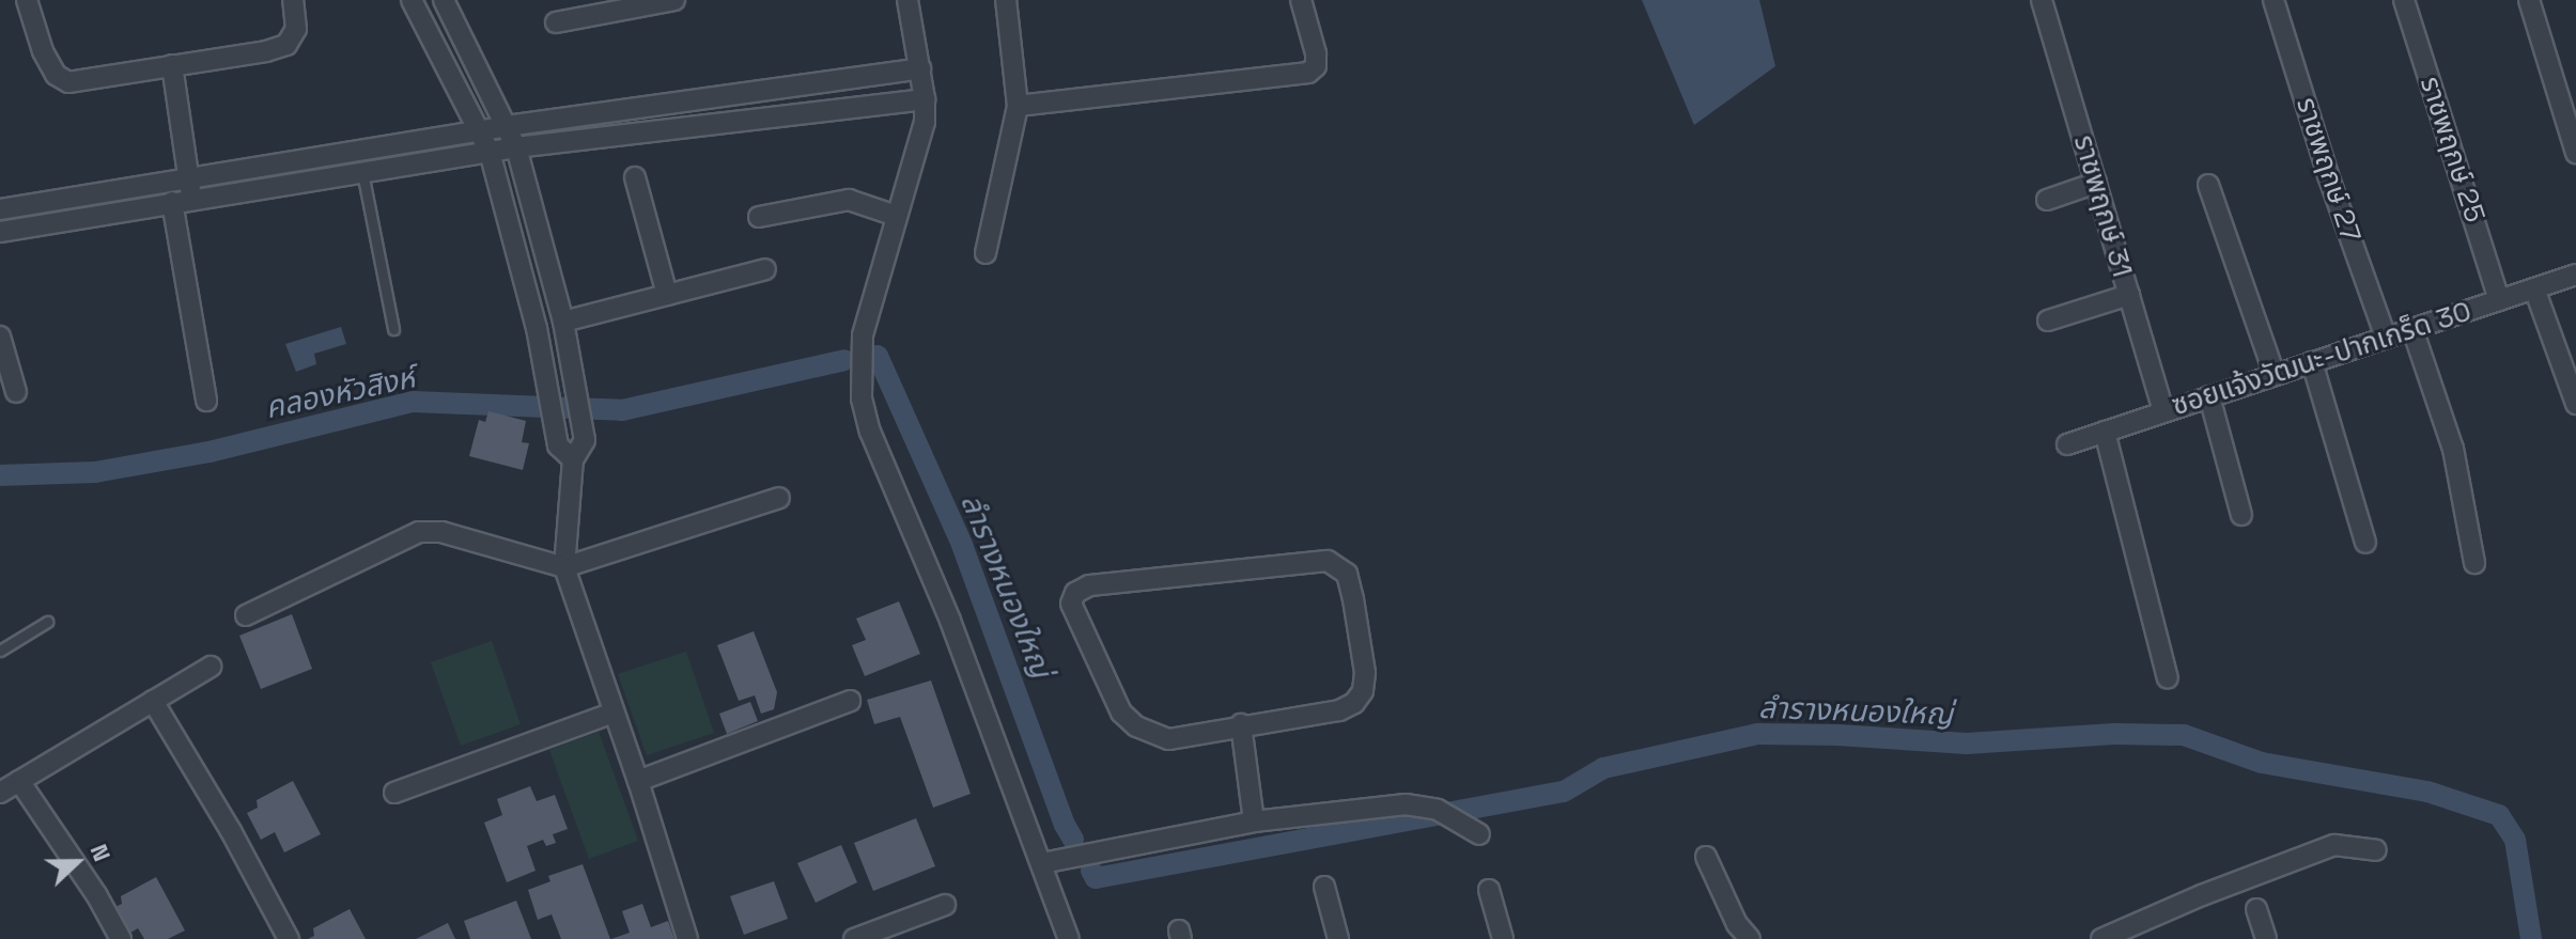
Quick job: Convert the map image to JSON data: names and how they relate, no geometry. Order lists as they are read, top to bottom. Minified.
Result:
{"streets":{"street":["ราชพฤกษ์ 25","ราชพฤกษ์ 27","ราชพฤกษ์ 31","ซอยแจ้งวัฒนะ-ปากเกร็ด 30"]},"crossings":[["ราชพฤกษ์ 25","ซอยแจ้งวัฒนะ-ปากเกร็ด 30"],["ราชพฤกษ์ 27","ซอยแจ้งวัฒนะ-ปากเกร็ด 30"],["ราชพฤกษ์ 31","ซอยแจ้งวัฒนะ-ปากเกร็ด 30"]],"water":["คลองหัวสิงห์","ลำรางหนองใหญ่"],"north":"right"}
